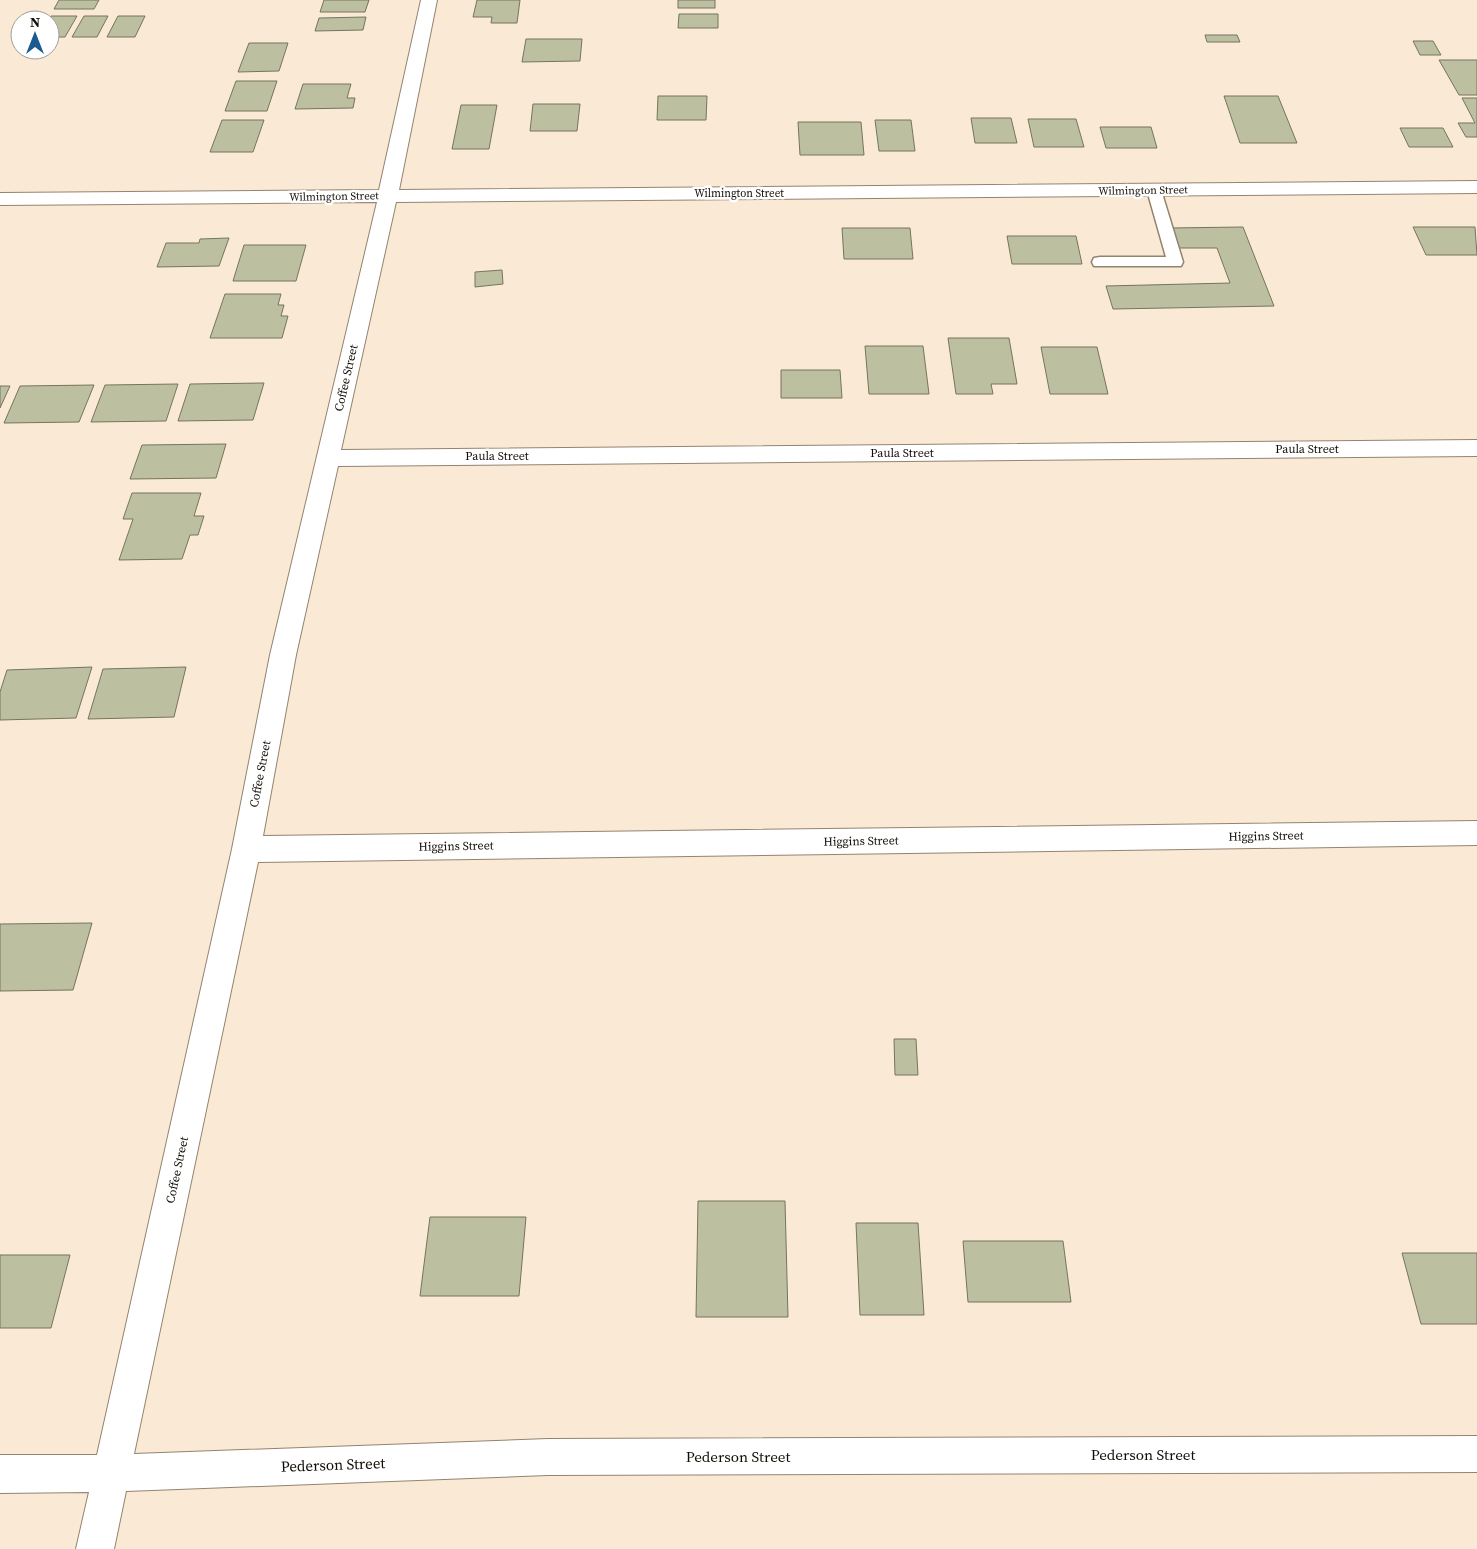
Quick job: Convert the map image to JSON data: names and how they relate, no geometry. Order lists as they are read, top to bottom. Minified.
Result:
{"streets":{"street":["Wilmington Street","Coffee Street","Paula Street","Higgins Street","Pederson Street"]},"crossings":[["Wilmington Street","Coffee Street"],["Coffee Street","Paula Street"],["Coffee Street","Higgins Street"],["Coffee Street","Pederson Street"]],"north":"top"}
